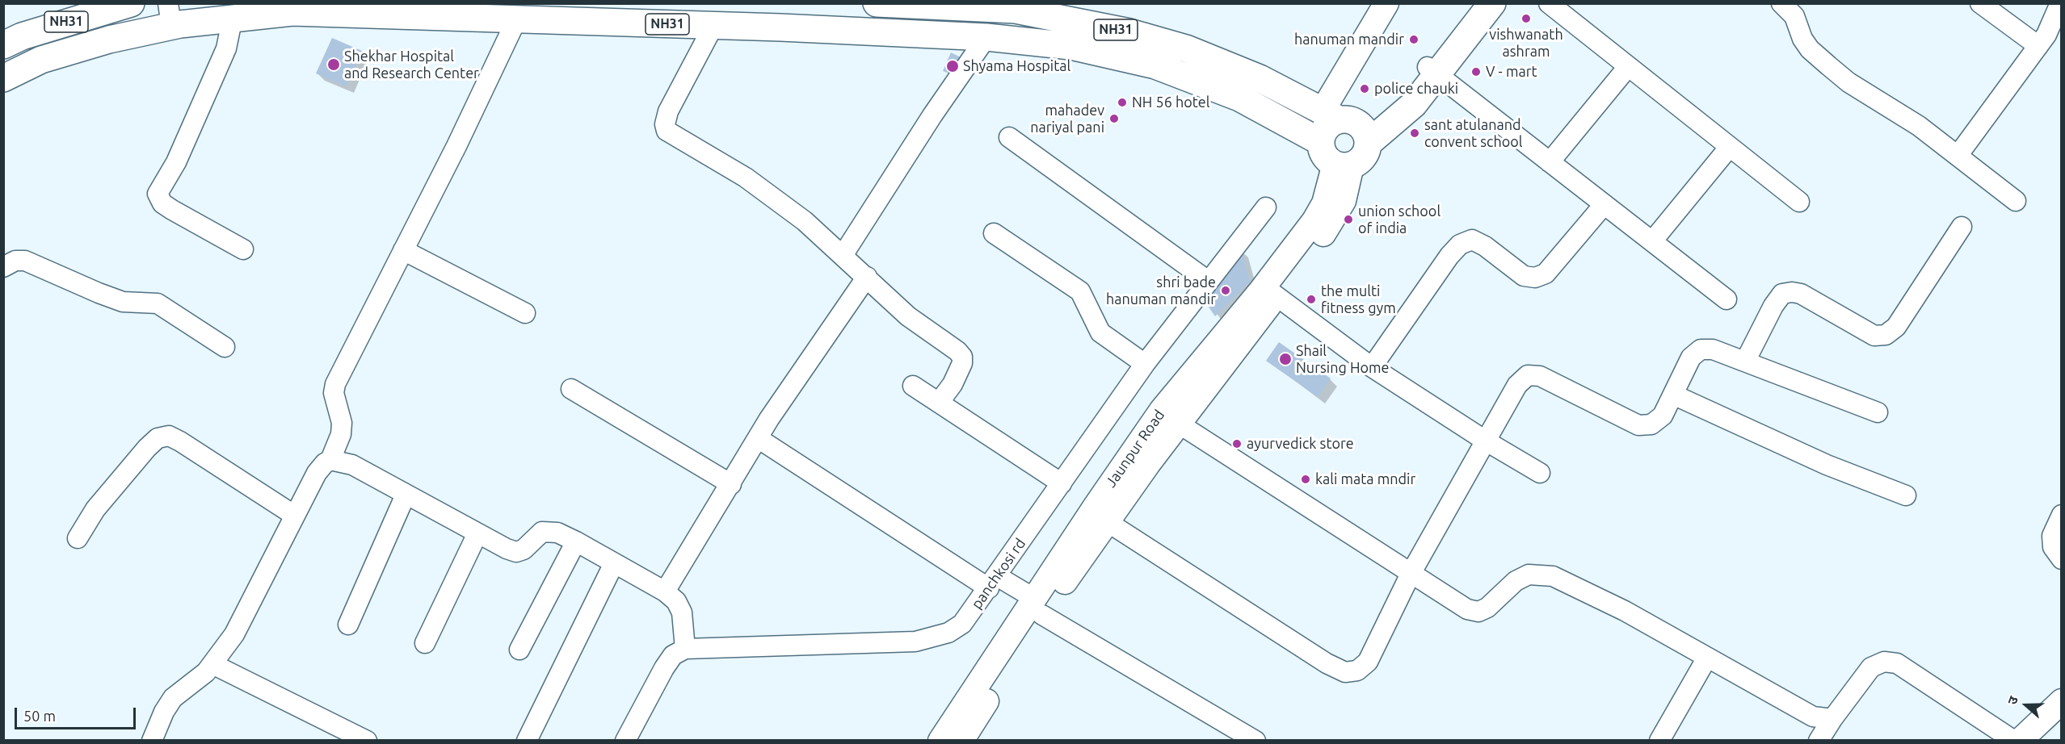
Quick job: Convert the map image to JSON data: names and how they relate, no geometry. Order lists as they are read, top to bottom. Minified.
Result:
{"streets":{"highway":["NH31"],"street":["Jaunpur Road","panchkosi rd"]},"places":["vishwanath ashram","hanuman mandir","Shekhar Hospital and Research Center","Shyama Hospital","V - mart","police chauki","NH 56 hotel","mahadev nariyal pani","sant atulanand convent school","union school of india","shri bade hanuman mandir","the multi fitness gym","Shail Nursing Home","ayurvedick store","kali mata mndir"],"scale_bar":"50 m","north":"left"}
